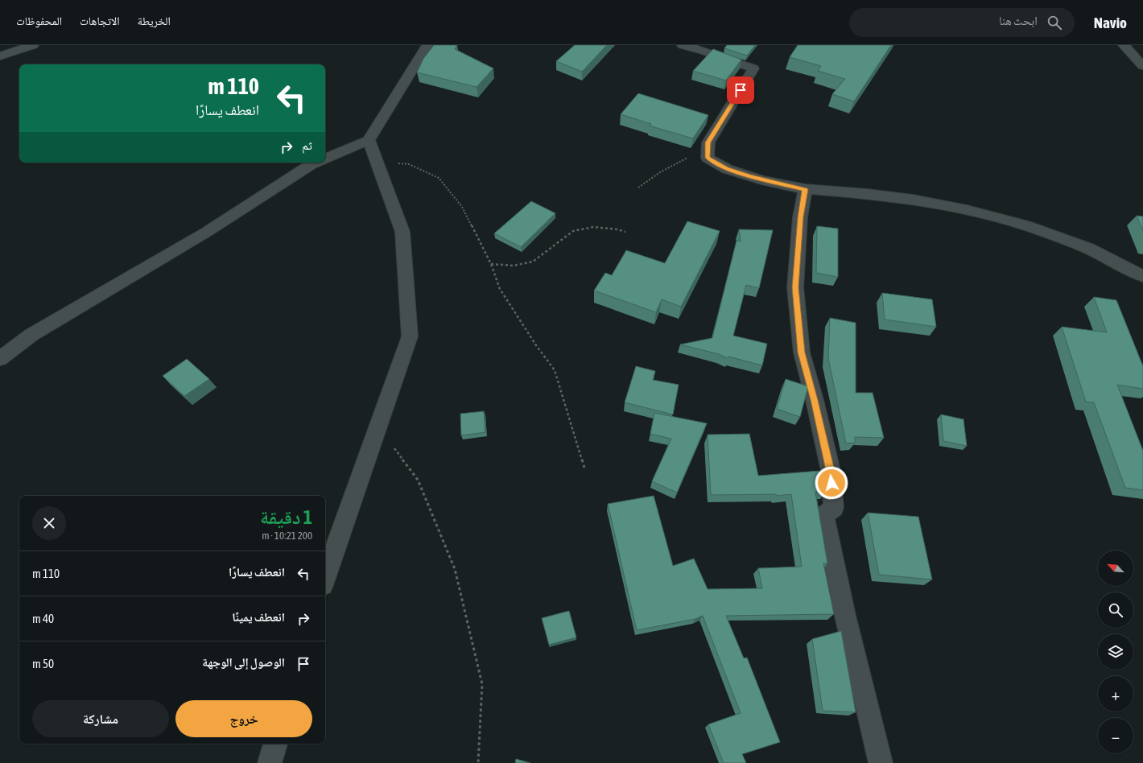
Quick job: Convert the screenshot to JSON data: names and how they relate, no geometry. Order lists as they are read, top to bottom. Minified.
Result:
{"north":"top left","page":{"header":"Navio","search":"ابحث هنا","nav":["الخريطة","الاتجاهات","المحفوظات"],"turn":["110 m","انعطف يسارًا"],"then":"ثم","heading":["1 دقيقة","200 m · 10:21"],"map_buttons":["+","−"],"list":[{"name":"انعطف يسارًا","value":"110 m"},{"name":"انعطف يمينًا","value":"40 m"},{"name":"الوصول إلى الوجهة","value":"50 m"}],"buttons":["خروج","مشاركة"]}}
